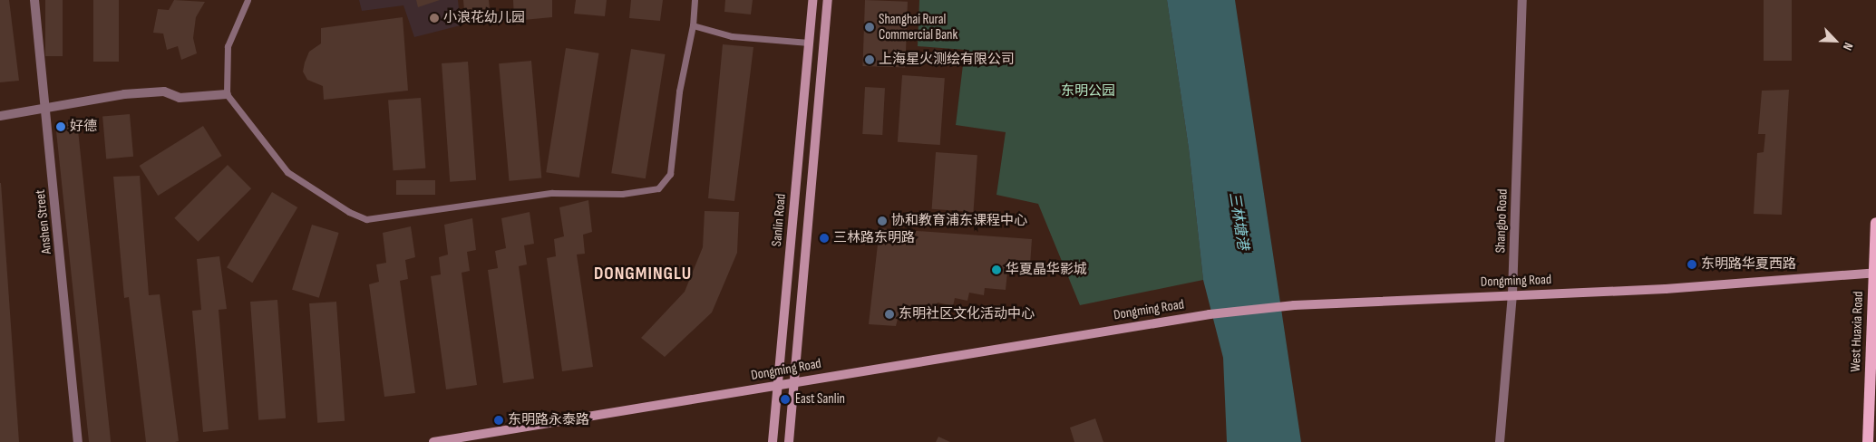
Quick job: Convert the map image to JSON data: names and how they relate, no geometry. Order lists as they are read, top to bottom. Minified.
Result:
{"streets":{"main road":["Sanlin Road","Dongming Road","West Huaxia Road"],"street":["Shangbo Road","Anshen Street"]},"crossings":[["Sanlin Road","Dongming Road"],["Shangbo Road","Dongming Road"],["Dongming Road","West Huaxia Road"]],"districts":["DONGMINGLU"],"water":["三林塘港"],"parks":["东明公园"],"places":["小浪花幼儿园","Shanghai Rural Commercial Bank","上海星火测绘有限公司","好德","协和教育浦东课程中心","三林路东明路","东明路华夏西路","华夏晶华影城","东明社区文化活动中心","East Sanlin","东明路永泰路"],"north":"bottom right"}
